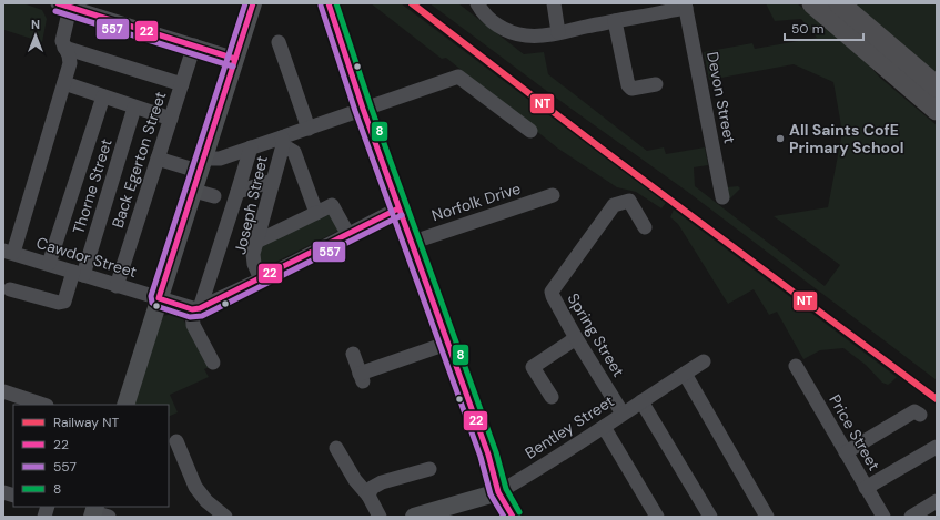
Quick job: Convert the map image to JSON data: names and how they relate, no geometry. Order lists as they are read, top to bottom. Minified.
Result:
{"streets":{"street":["Devon Street","Back Egerton Street","Thorne Street","Norfolk Drive","Joseph Street","Cawdor Street","Spring Street","Bentley Street","Price Street"]},"crossings":[["Back Egerton Street","Cawdor Street"],["Thorne Street","Cawdor Street"],["Spring Street","Bentley Street"]],"places":["All Saints CofE Primary School"],"lines":["rail line NT","transit line 22","transit line 557","transit line 8"],"legend":["Railway NT","22","557","8"],"scale_bar":"50 m","north":"top"}
